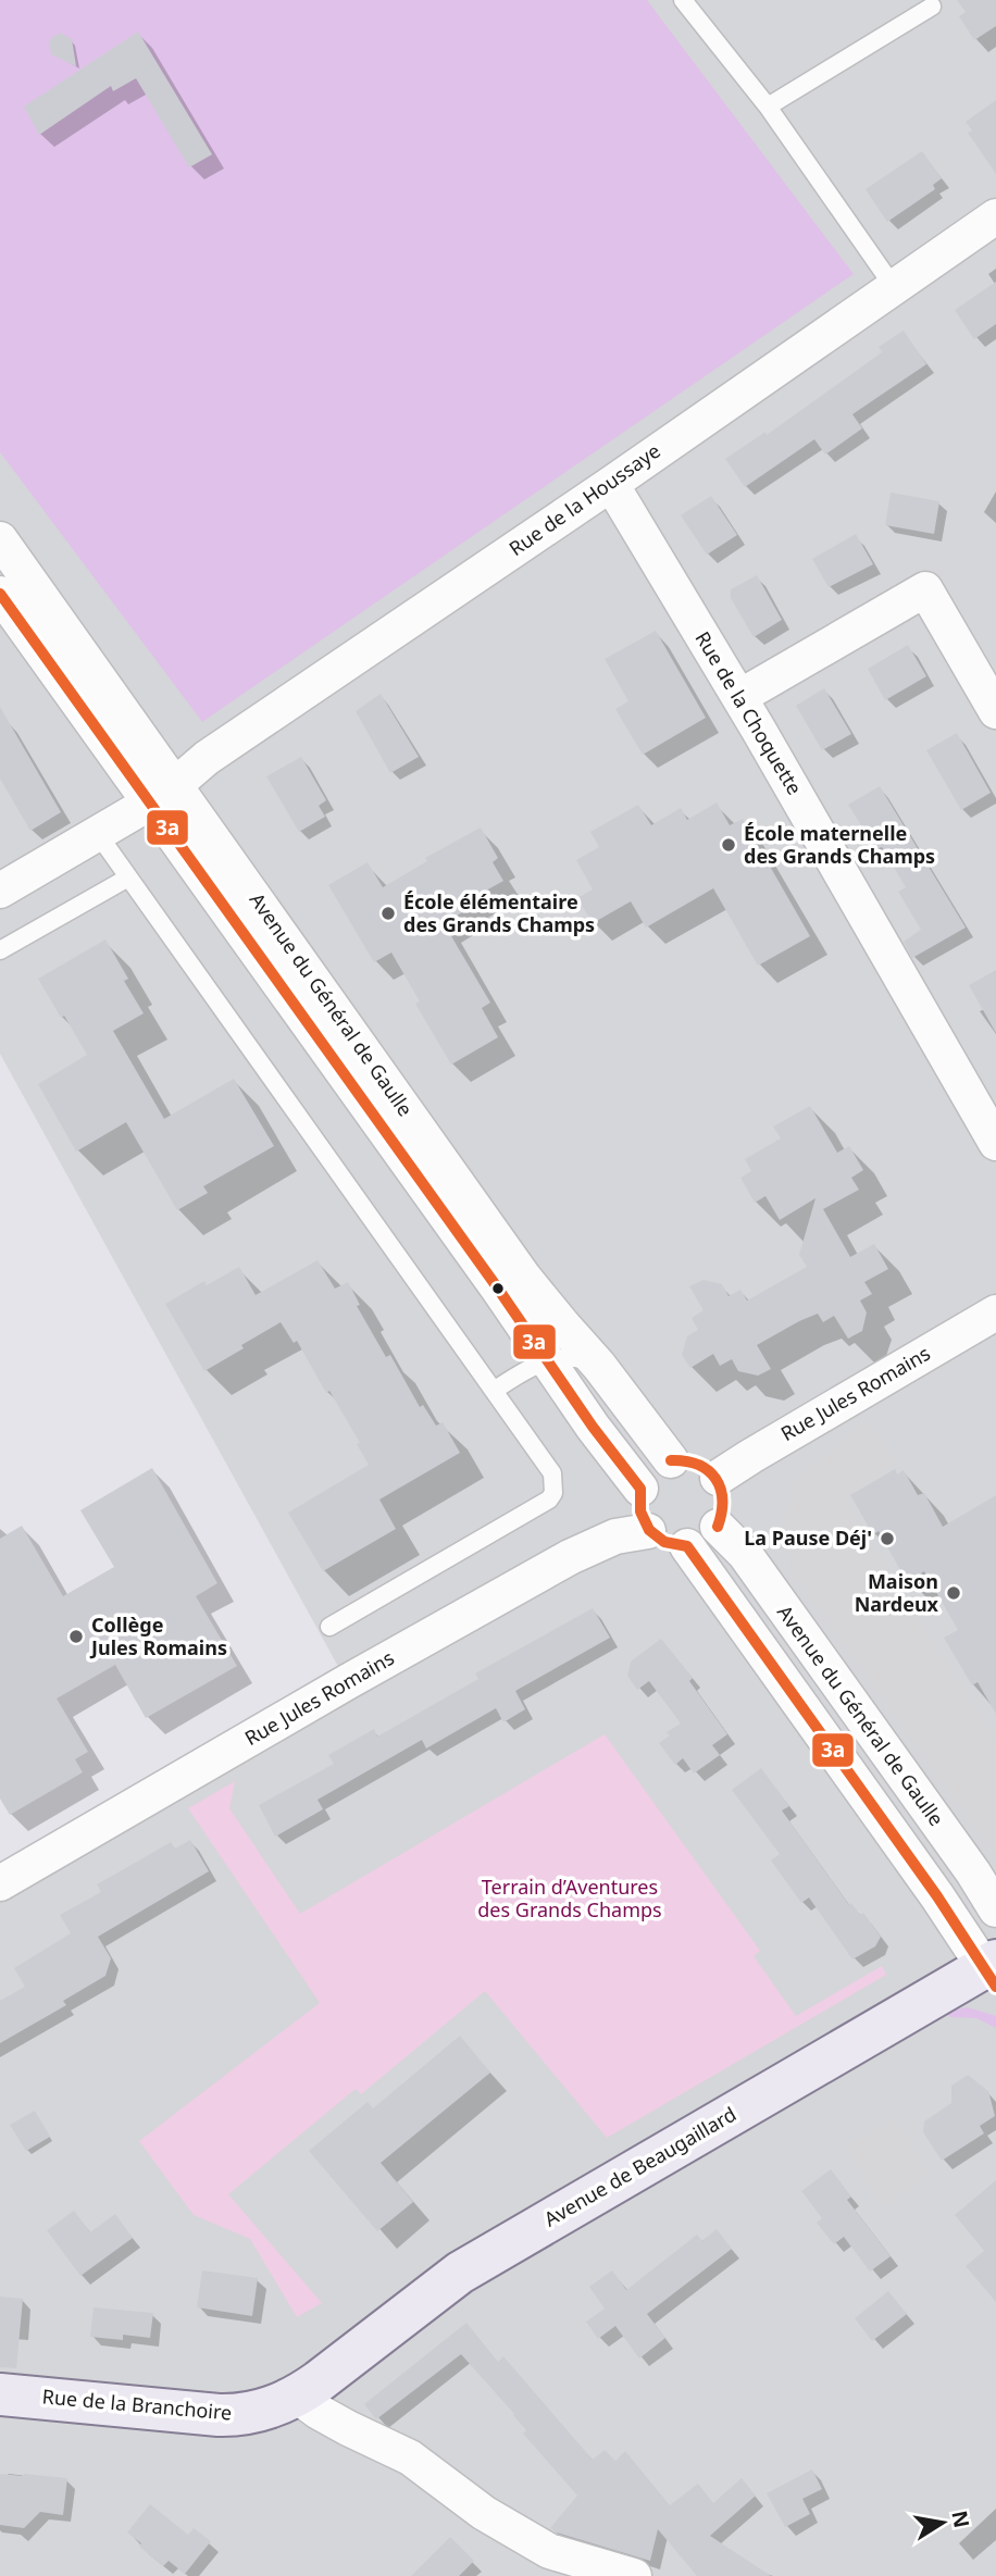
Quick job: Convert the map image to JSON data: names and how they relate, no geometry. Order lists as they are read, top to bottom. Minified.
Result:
{"streets":{"main road":["Avenue de Beaugaillard","Rue de la Branchoire"],"street":["Rue de la Houssaye","Rue de la Choquette","Avenue du Général de Gaulle","Rue Jules Romains"]},"crossings":[["Rue de la Houssaye","Rue de la Choquette"],["Rue de la Houssaye","Avenue du Général de Gaulle"],["Avenue du Général de Gaulle","Rue Jules Romains"],["Avenue de Beaugaillard","Rue de la Branchoire"]],"parks":["Terrain d’Aventures des Grands Champs"],"places":["École maternelle des Grands Champs","École élémentaire des Grands Champs","La Pause Déj'","Maison Nardeux","Collège Jules Romains"],"lines":["transit line 3a"],"north":"right"}
